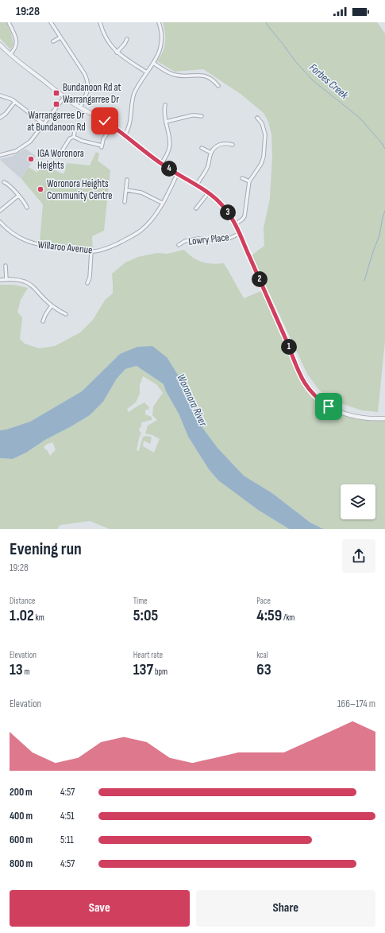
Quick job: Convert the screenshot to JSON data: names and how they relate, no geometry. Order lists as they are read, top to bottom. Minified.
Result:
{"streets":{"street":["Lowry Place","Willaroo Avenue"]},"water":["Forbes Creek","Woronora River"],"places":{"transit":["Bundanoon Rd at Warrangarree Dr","Warrangarree Dr at Bundanoon Rd"],"other":["IGA Woronora Heights","Woronora Heights Community Centre"]},"page":{"status":"19:28","pins":["4","3","2","1"],"heading":["Evening run","19:28"],"stats":[["Distance","1.02 km"],["Time","5:05"],["Pace","4:59 /km"],["Elevation","13 m"],["Heart rate","137 bpm"],["kcal","63"]],"chart":["Elevation","166–174 m"],"list":[{"name":"200 m","note":"4:57"},{"name":"400 m","note":"4:51"},{"name":"600 m","note":"5:11"},{"name":"800 m","note":"4:57"}],"buttons":["Save","Share"]}}
